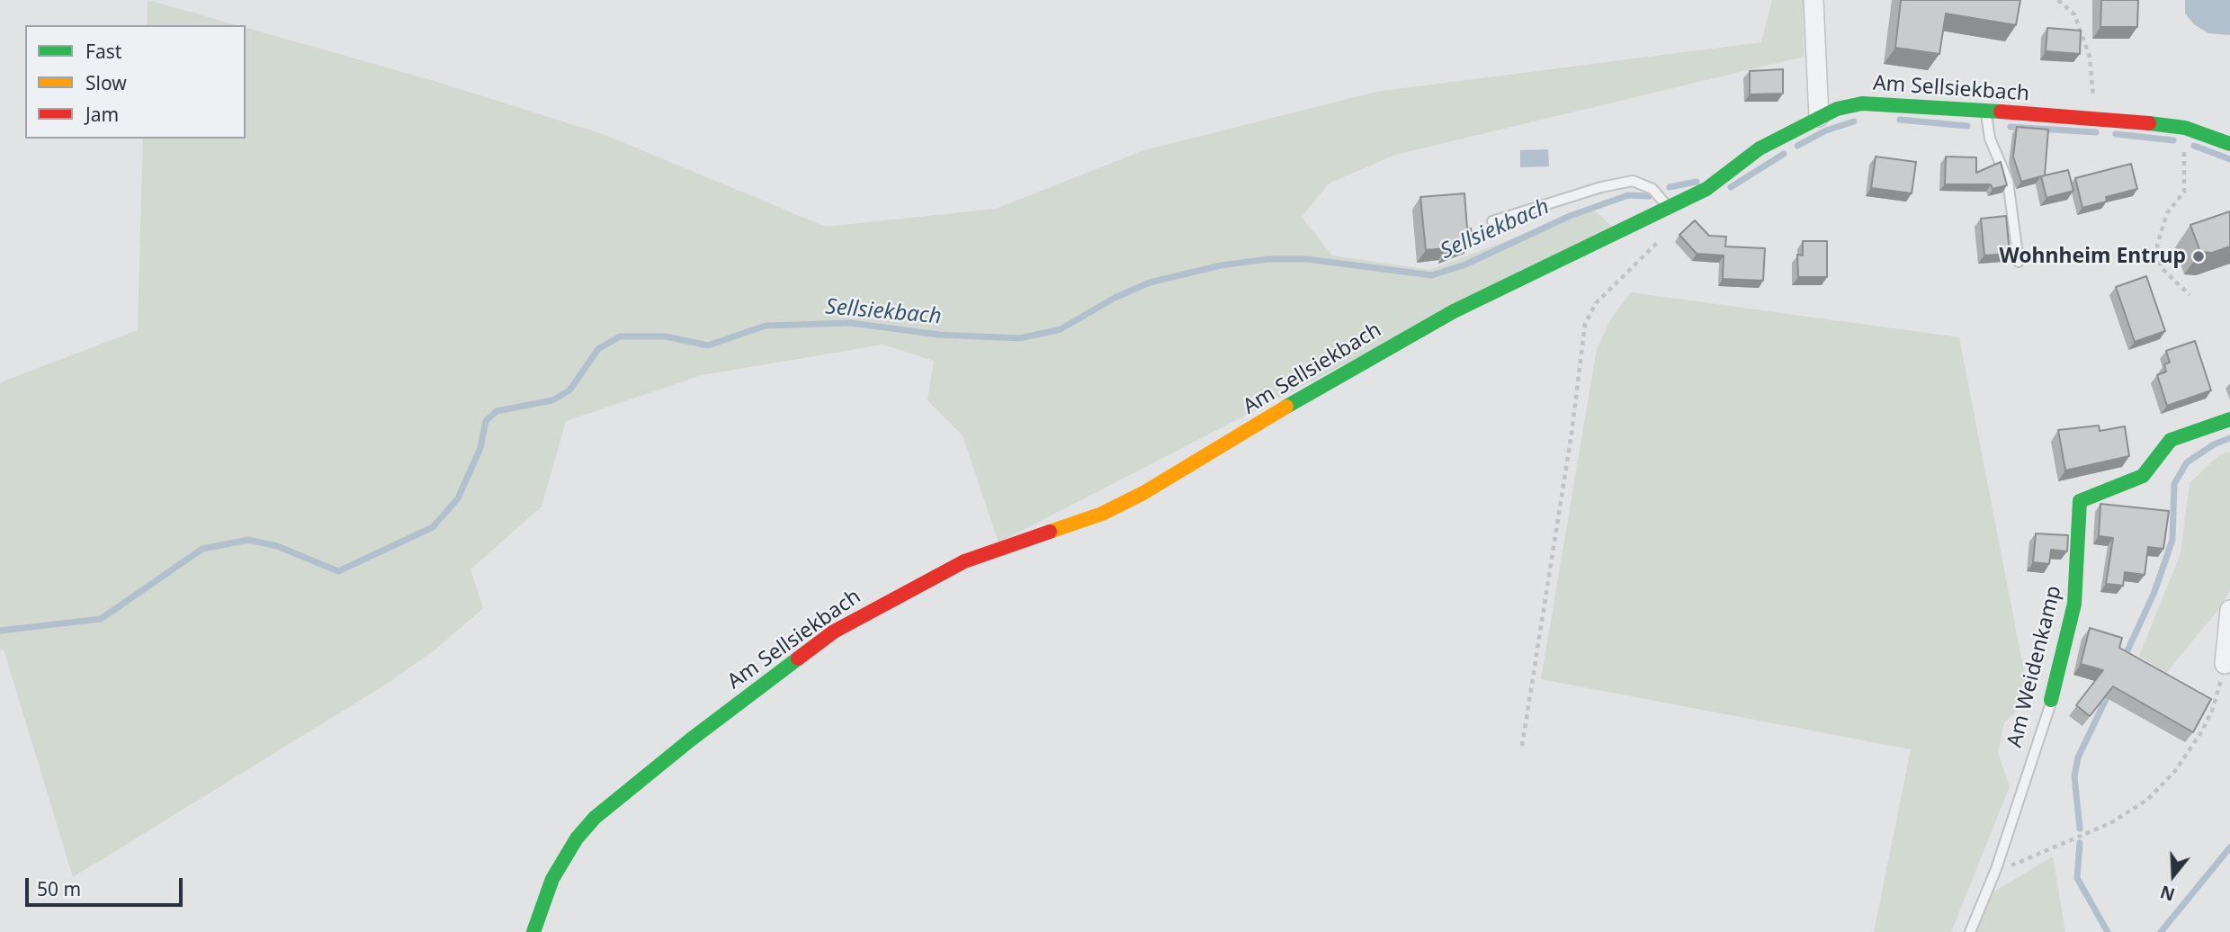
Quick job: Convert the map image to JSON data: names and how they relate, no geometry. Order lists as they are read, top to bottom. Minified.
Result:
{"streets":{"street":["Am Sellsiekbach","Am Weidenkamp"]},"water":["Sellsiekbach"],"places":["Wohnheim Entrup"],"legend":["Fast","Slow","Jam"],"scale_bar":"50 m","north":"bottom"}
